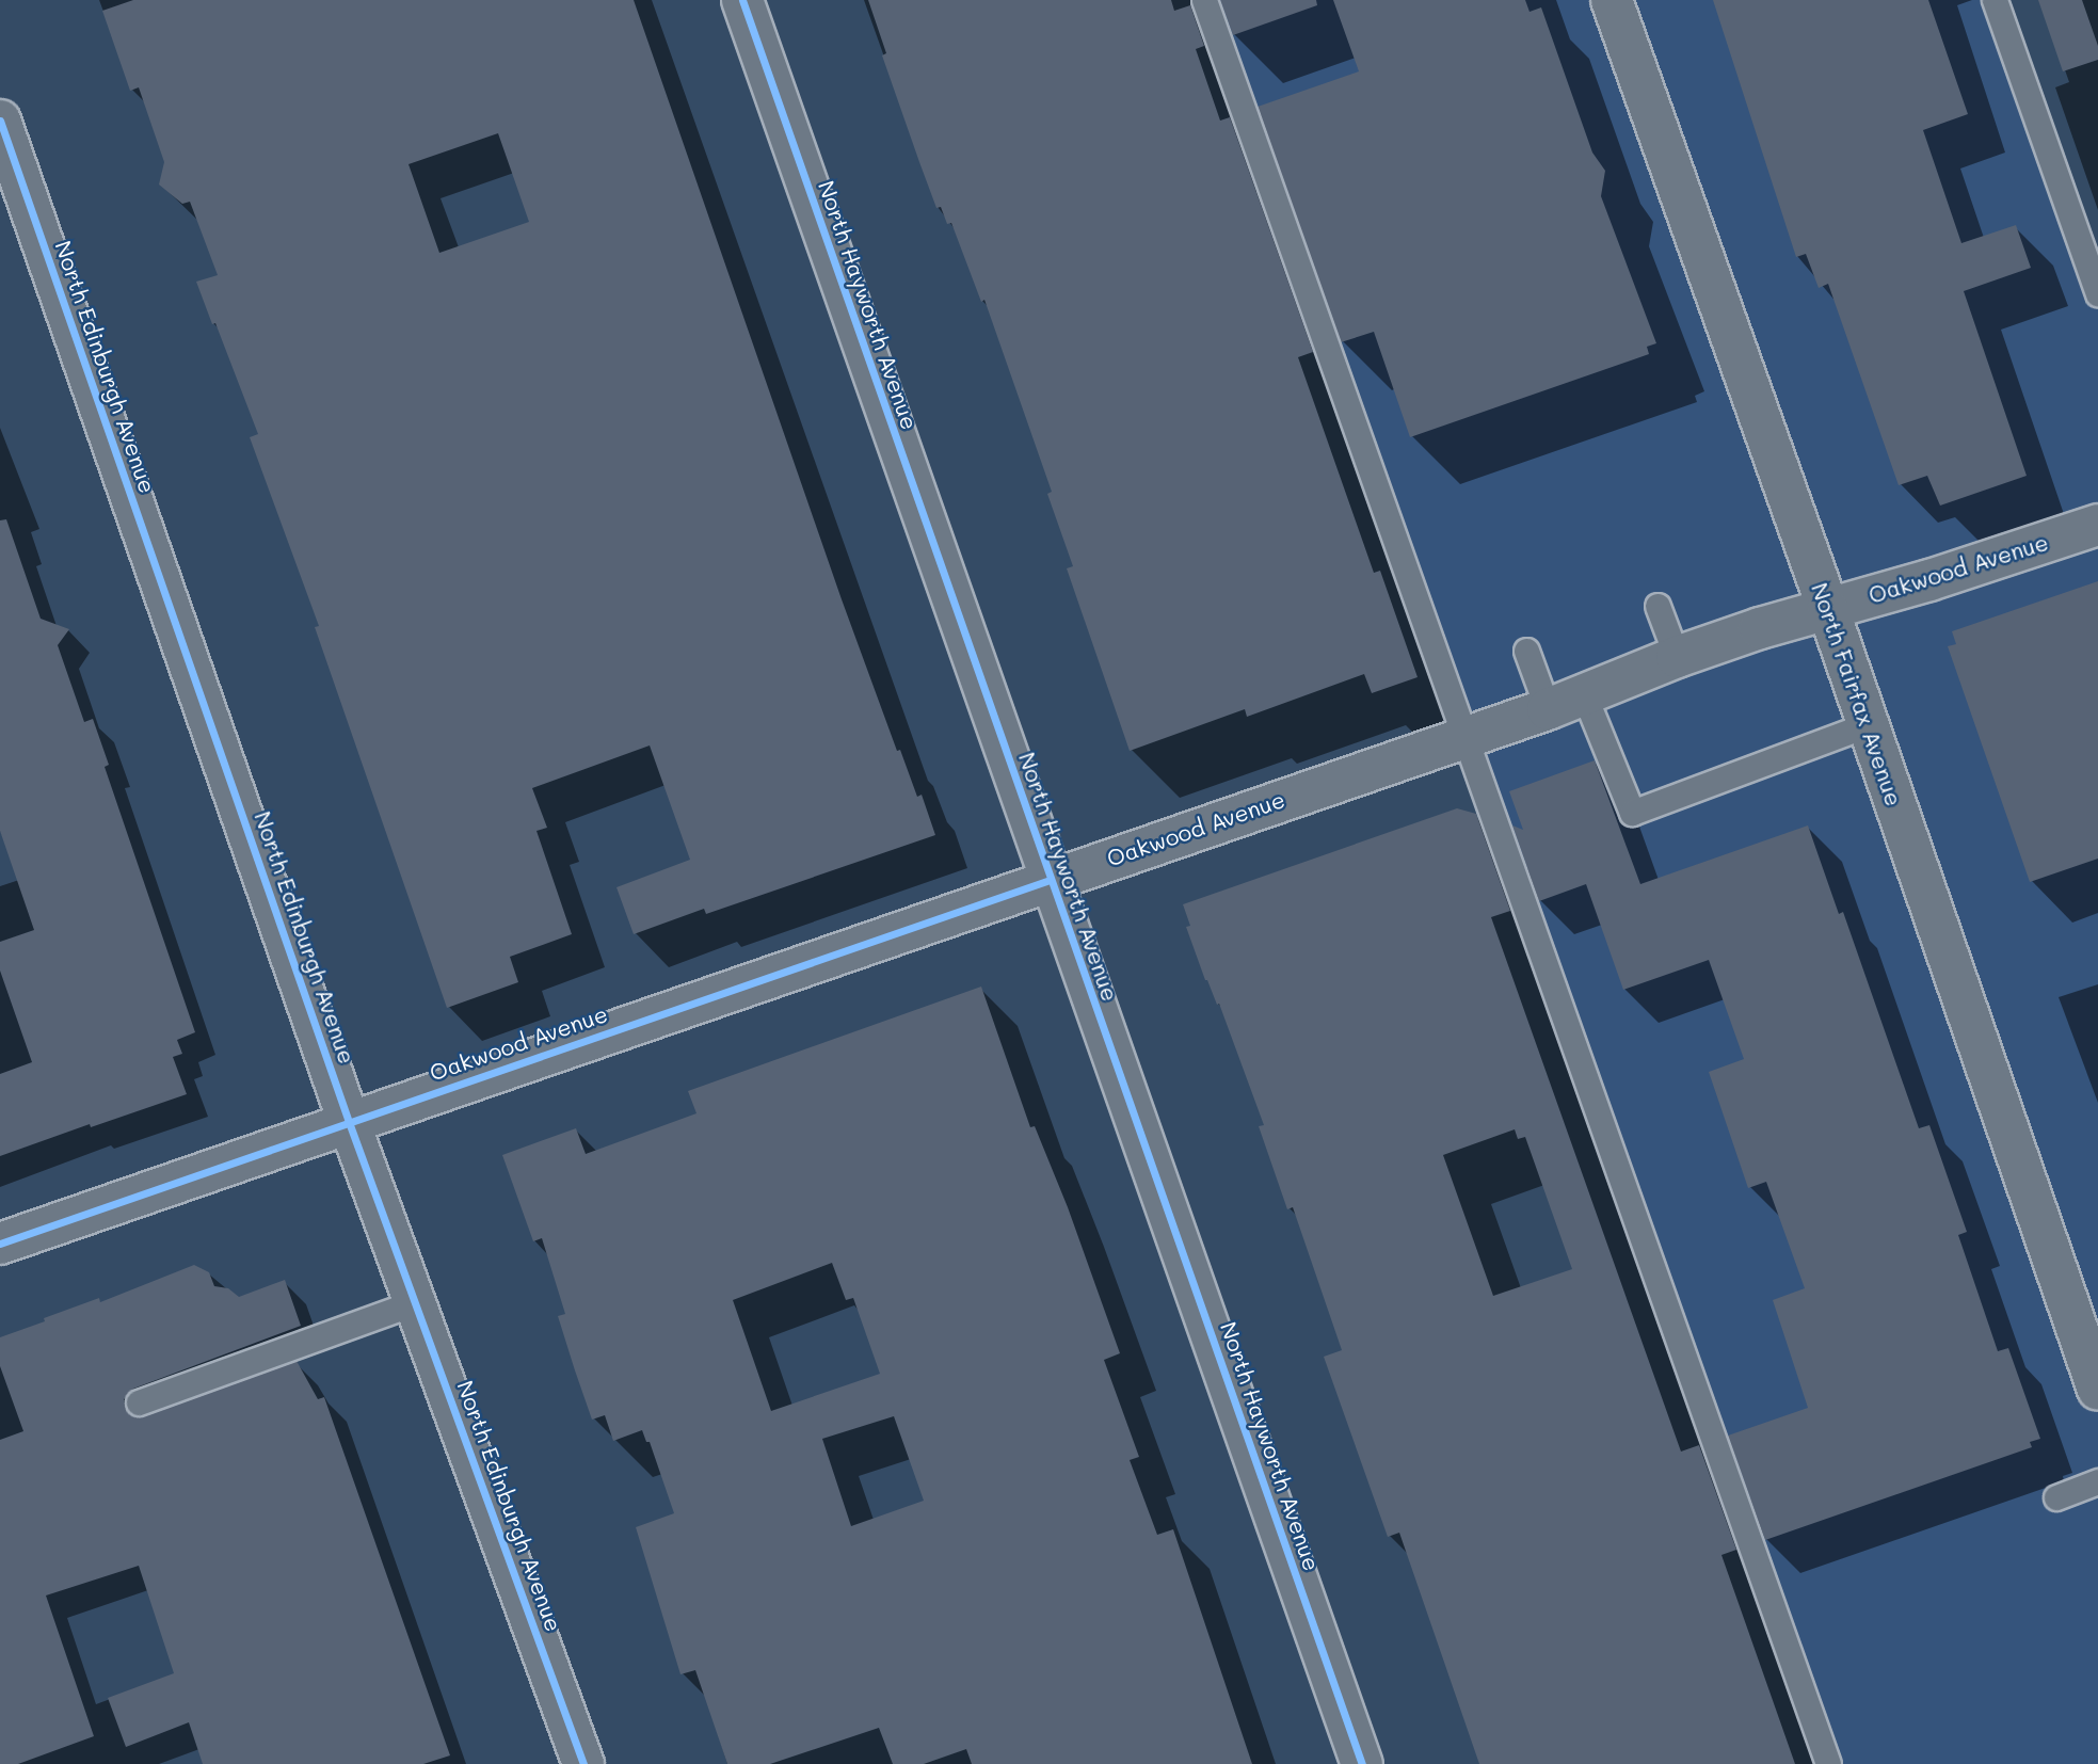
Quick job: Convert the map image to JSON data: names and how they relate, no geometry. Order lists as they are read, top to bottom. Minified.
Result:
{"streets":{"street":["North Hayworth Avenue","North Edinburgh Avenue","Oakwood Avenue","North Fairfax Avenue"]},"crossings":[["North Hayworth Avenue","Oakwood Avenue"],["North Edinburgh Avenue","Oakwood Avenue"],["Oakwood Avenue","North Fairfax Avenue"]]}
